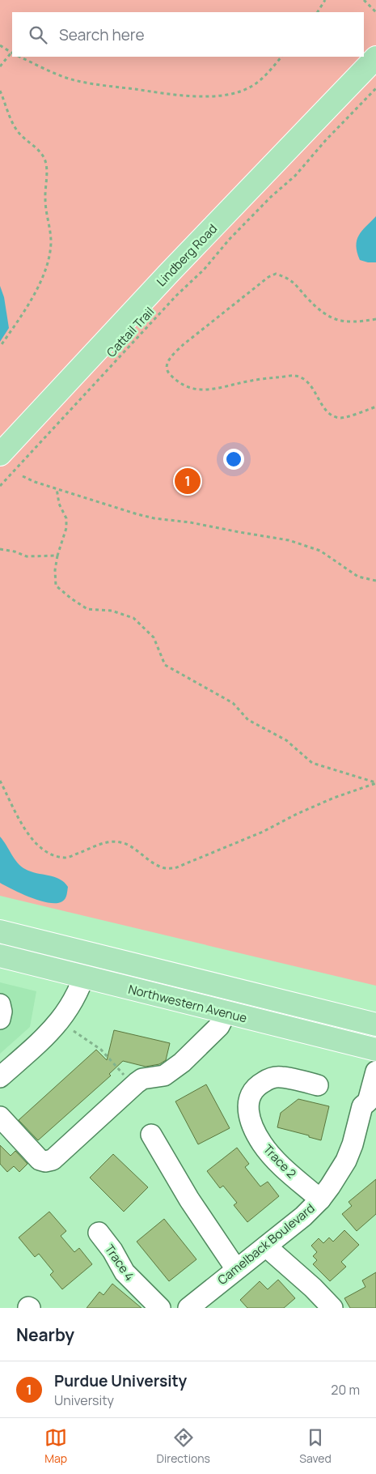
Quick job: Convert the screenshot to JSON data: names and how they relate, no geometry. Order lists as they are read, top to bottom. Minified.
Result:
{"streets":{"main road":["Lindberg Road","Northwestern Avenue"],"street":["Trace 2","Camelback Boulevard","Trace 4"],"path":["Cattail Trail"]},"crossings":[["Northwestern Avenue","Camelback Boulevard"],["Trace 2","Camelback Boulevard"]],"page":{"search":"Search here","pins":"1","heading":"Nearby","list":[{"mark":"1","name":"Purdue University","note":"University","value":"20 m"}],"nav":["Map","Directions","Saved"]}}
